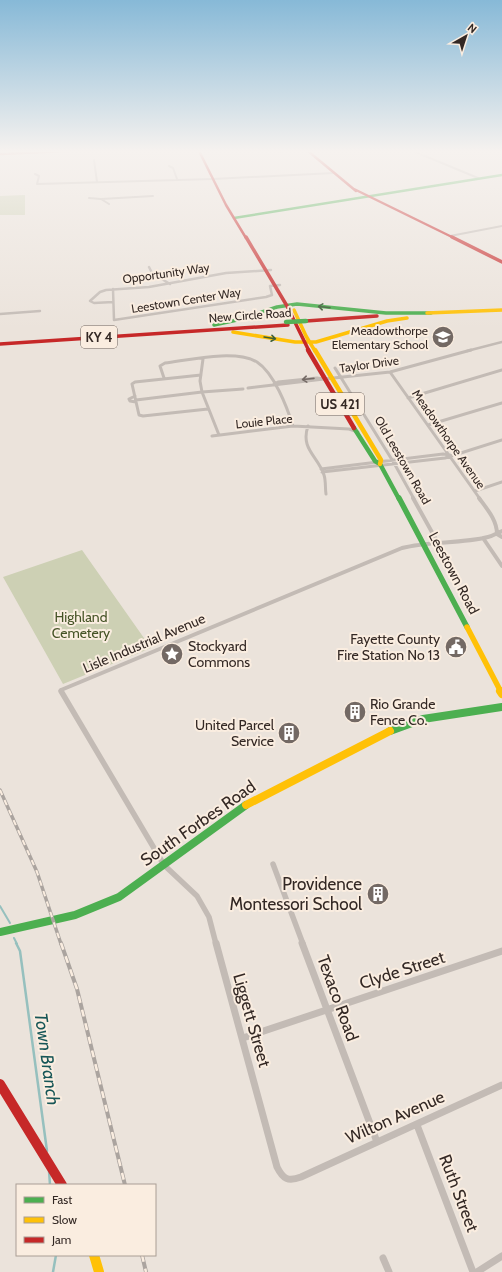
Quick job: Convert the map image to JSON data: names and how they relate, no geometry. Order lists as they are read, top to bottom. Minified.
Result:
{"streets":{"main road":["New Circle Road","KY 4","US 421","Leestown Road","South Forbes Road"],"street":["Opportunity Way","Leestown Center Way","Taylor Drive","Louie Place","Meadowthorpe Avenue","Old Leestown Road","Lisle Industrial Avenue","Clyde Street","Texaco Road","Liggett Street","Wilton Avenue","Ruth Street"]},"crossings":[["Opportunity Way","Leestown Center Way"],["Opportunity Way","Leestown Road"],["Leestown Center Way","Leestown Road"],["Taylor Drive","Meadowthorpe Avenue"],["Taylor Drive","Old Leestown Road"],["Taylor Drive","Leestown Road"],["Louie Place","Leestown Road"],["Leestown Road","Lisle Industrial Avenue"],["Lisle Industrial Avenue","South Forbes Road"],["Lisle Industrial Avenue","Liggett Street"],["South Forbes Road","Liggett Street"],["Clyde Street","Texaco Road"],["Clyde Street","Liggett Street"],["Texaco Road","Wilton Avenue"],["Liggett Street","Wilton Avenue"],["Wilton Avenue","Ruth Street"]],"water":["Town Branch"],"parks":["Highland Cemetery"],"places":{"school or university":["Meadowthorpe Elementary School"],"public building":["Fayette County Fire Station No 13"],"place":["Stockyard Commons"],"building":["Rio Grande Fence Co.","United Parcel Service","Providence Montessori School"]},"legend":["Fast","Slow","Jam"],"north":"top right"}
